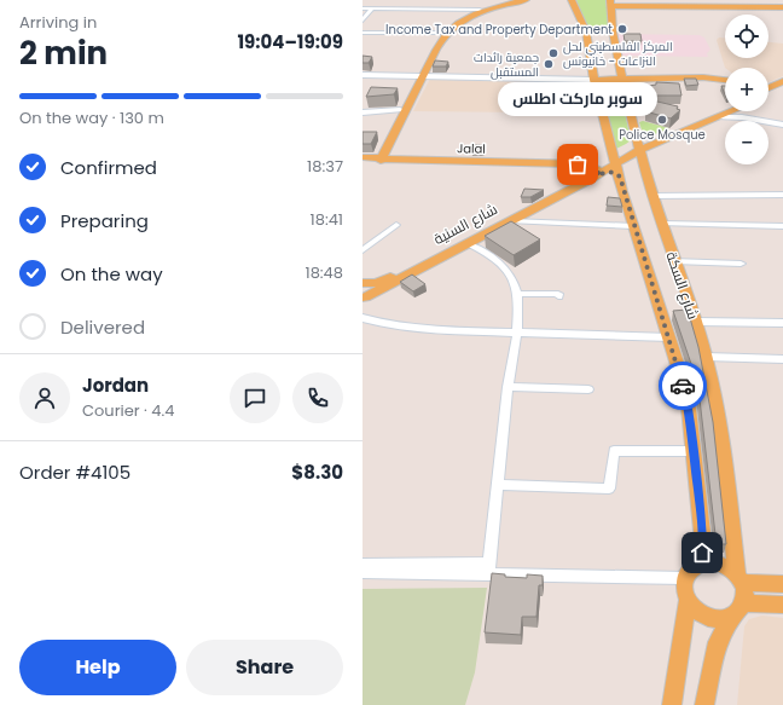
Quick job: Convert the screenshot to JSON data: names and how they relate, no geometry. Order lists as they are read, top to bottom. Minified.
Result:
{"streets":{"main road":["Jalal","شارع السنية","شارع السكة"]},"crossings":[["Jalal","شارع السنية"],["شارع السنية","شارع السكة"]],"places":["Income Tax and Property Department","المركز الفلسطيني لحل النزاعات - خانيونس","جمعية رائدات المستقبل","Police Mosque","سوبر ماركت اطلس"],"page":{"heading":["2 min","Arriving in","19:04–19:09"],"panel":["Jordan","Courier · 4.4","Order #4105","$8.30"],"map_buttons":["+","−"],"bar":"On the way · 130 m","bubble":"سوبر ماركت اطلس","list":[["Confirmed","18:37"],["Preparing","18:41"],["On the way","18:48"],"Delivered"],"buttons":["Help","Share"]}}
